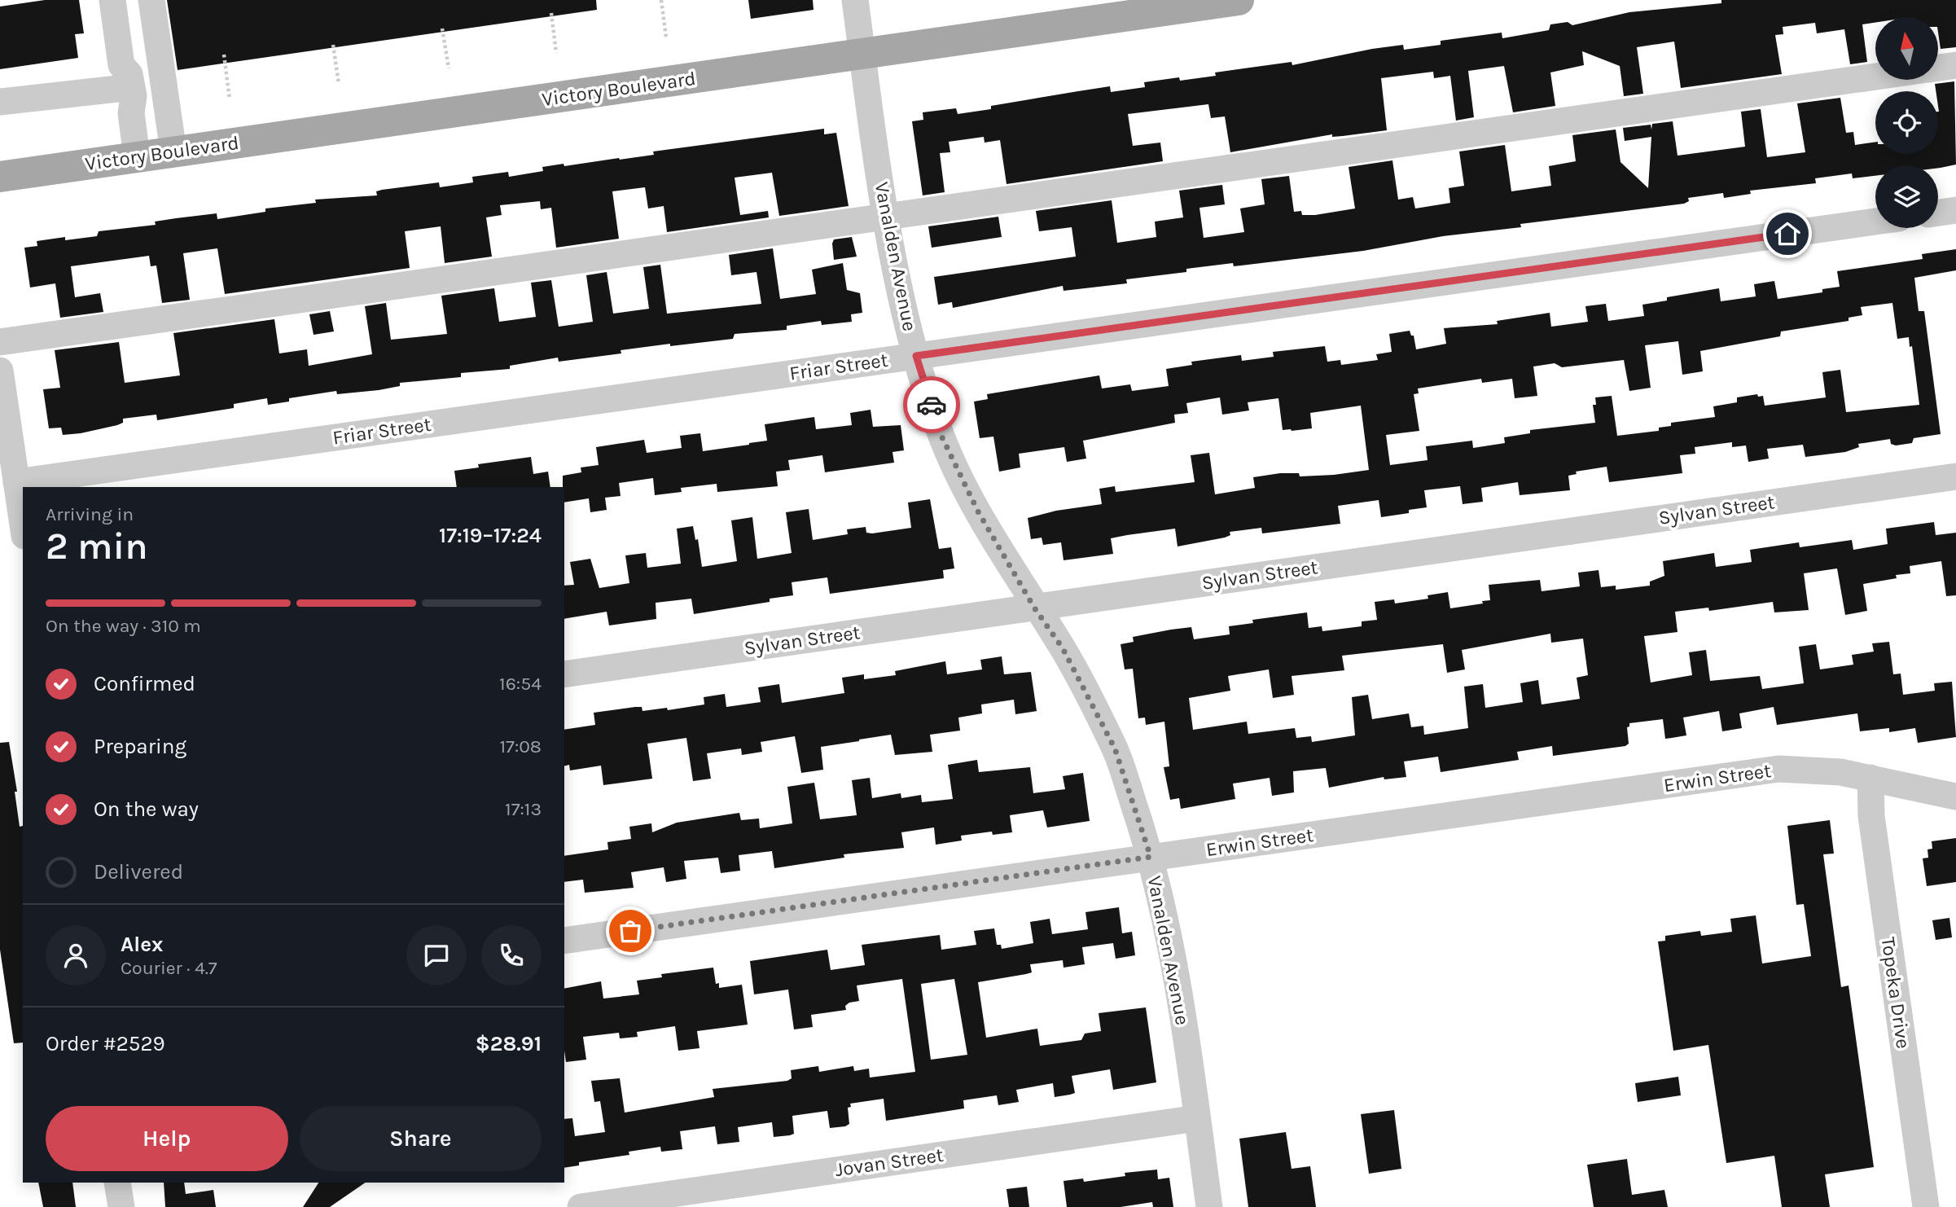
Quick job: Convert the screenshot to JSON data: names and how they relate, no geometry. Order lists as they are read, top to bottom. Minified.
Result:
{"streets":{"main road":["Victory Boulevard"],"street":["Vanalden Avenue","Friar Street","Sylvan Street","Erwin Street","Topeka Drive","Jovan Street"]},"crossings":[["Victory Boulevard","Vanalden Avenue"],["Vanalden Avenue","Friar Street"],["Vanalden Avenue","Sylvan Street"],["Vanalden Avenue","Erwin Street"],["Vanalden Avenue","Jovan Street"],["Erwin Street","Topeka Drive"]],"north":"top","page":{"heading":["2 min","Arriving in","17:19–17:24"],"panel":["Alex","Courier · 4.7","Order #2529","$28.91"],"bar":"On the way · 310 m","list":[["Confirmed","16:54"],["Preparing","17:08"],["On the way","17:13"],"Delivered"],"buttons":["Help","Share"]}}
